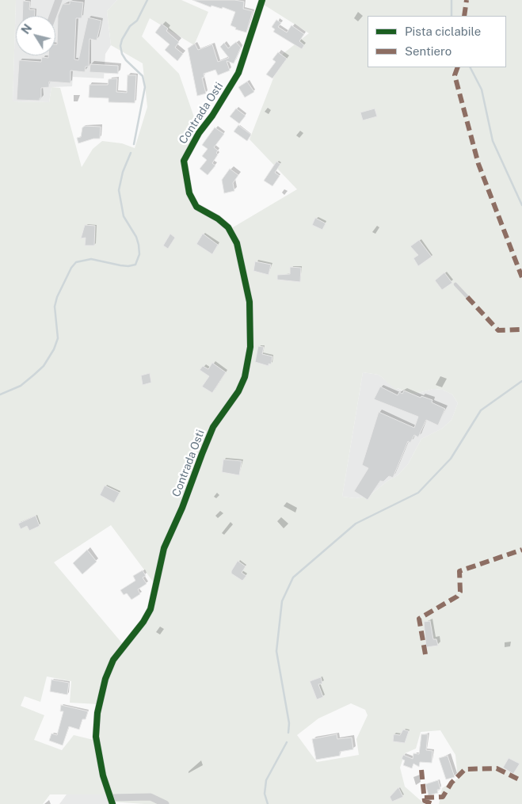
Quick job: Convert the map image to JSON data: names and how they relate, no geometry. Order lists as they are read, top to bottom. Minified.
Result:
{"streets":{"street":["Contrada Osti"]},"legend":["Pista ciclabile","Sentiero"],"north":"top left"}
